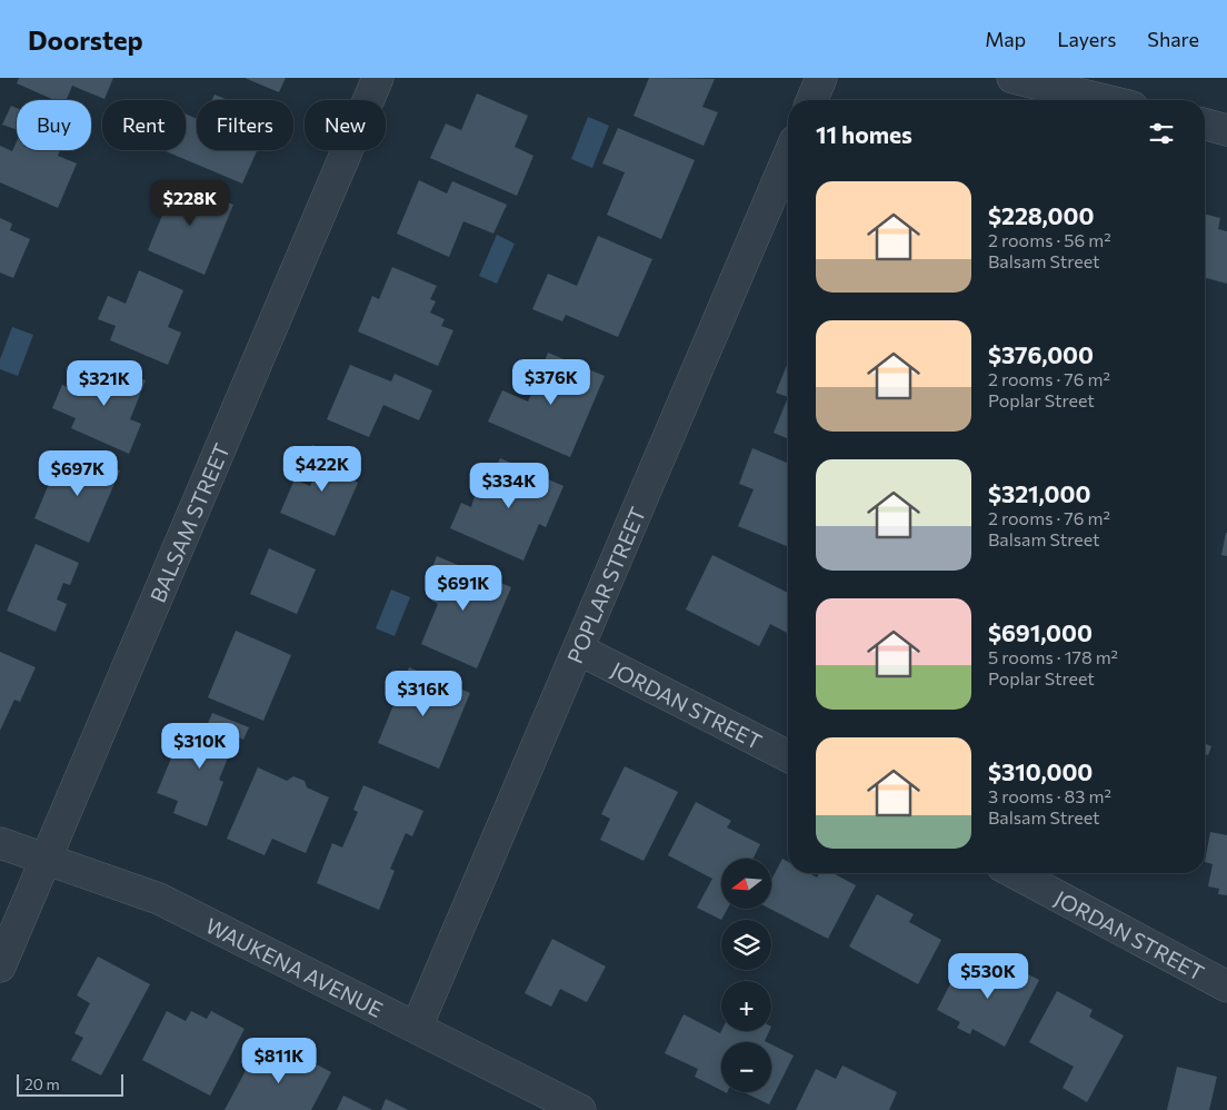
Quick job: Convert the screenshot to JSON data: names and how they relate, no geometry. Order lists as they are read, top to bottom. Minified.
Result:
{"streets":{"street":["BALSAM STREET","POPLAR STREET","JORDAN STREET","WAUKENA AVENUE"]},"crossings":[["BALSAM STREET","WAUKENA AVENUE"],["POPLAR STREET","JORDAN STREET"],["POPLAR STREET","WAUKENA AVENUE"]],"scale_bar":"20 m","north":"left","page":{"header":"Doorstep","nav":["Map","Layers","Share"],"chip":["Buy","Rent","Filters","New"],"heading":"11 homes","list":[{"name":"$228,000","note":"2 rooms · 56 m² · Balsam Street"},{"name":"$376,000","note":"2 rooms · 76 m² · Poplar Street"},{"name":"$321,000","note":"2 rooms · 76 m² · Balsam Street"},{"name":"$691,000","note":"5 rooms · 178 m² · Poplar Street"},{"name":"$310,000","note":"3 rooms · 83 m² · Balsam Street"}],"price":["$228K","$376K","$321K","$422K","$697K","$334K","$691K","$316K","$310K","$530K","$811K"],"map_buttons":["+","−"],"scale":"20 m"}}
